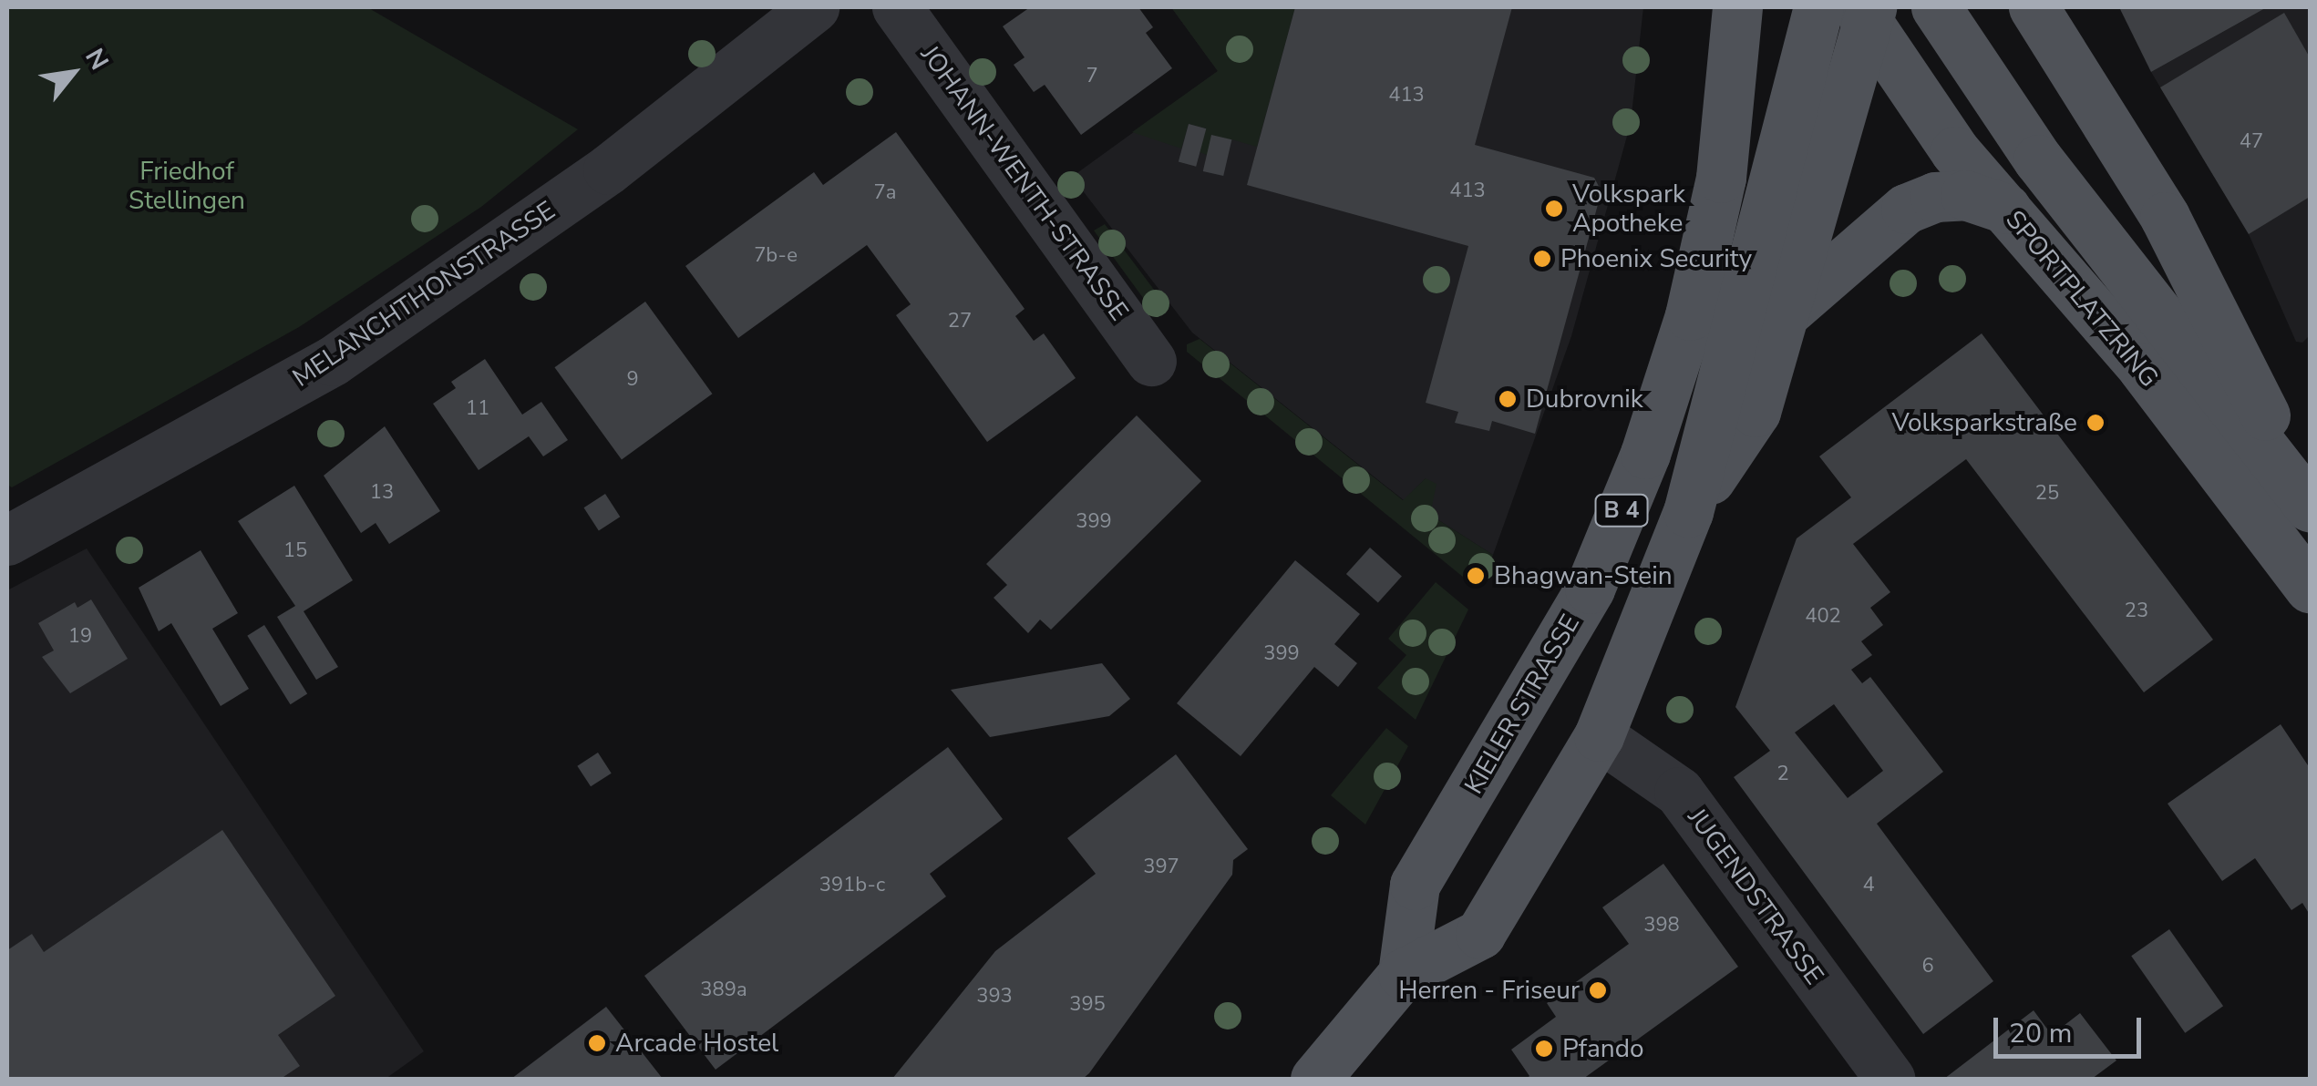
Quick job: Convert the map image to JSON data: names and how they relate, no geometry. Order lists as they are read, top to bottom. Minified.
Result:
{"streets":{"main road":["SPORTPLATZRING","B 4","KIELER STRASSE"],"street":["JOHANN-WENTH-STRASSE","MELANCHTHONSTRASSE","JUGENDSTRASSE"]},"crossings":[["SPORTPLATZRING","B 4"],["B 4","KIELER STRASSE"],["B 4","JUGENDSTRASSE"]],"parks":["Friedhof Stellingen"],"places":["Volkspark Apotheke","Phoenix Security","Dubrovnik","Volksparkstraße","Bhagwan-Stein","Herren - Friseur","Arcade Hostel","Pfando"],"house_numbers":["7","413","47","413","7a","7b-e","27","9","11","13","25","399","15","23","402","19","399","2","397","391b-c","4","398","6","389a","393","395"],"scale_bar":"20 m","north":"top right"}
